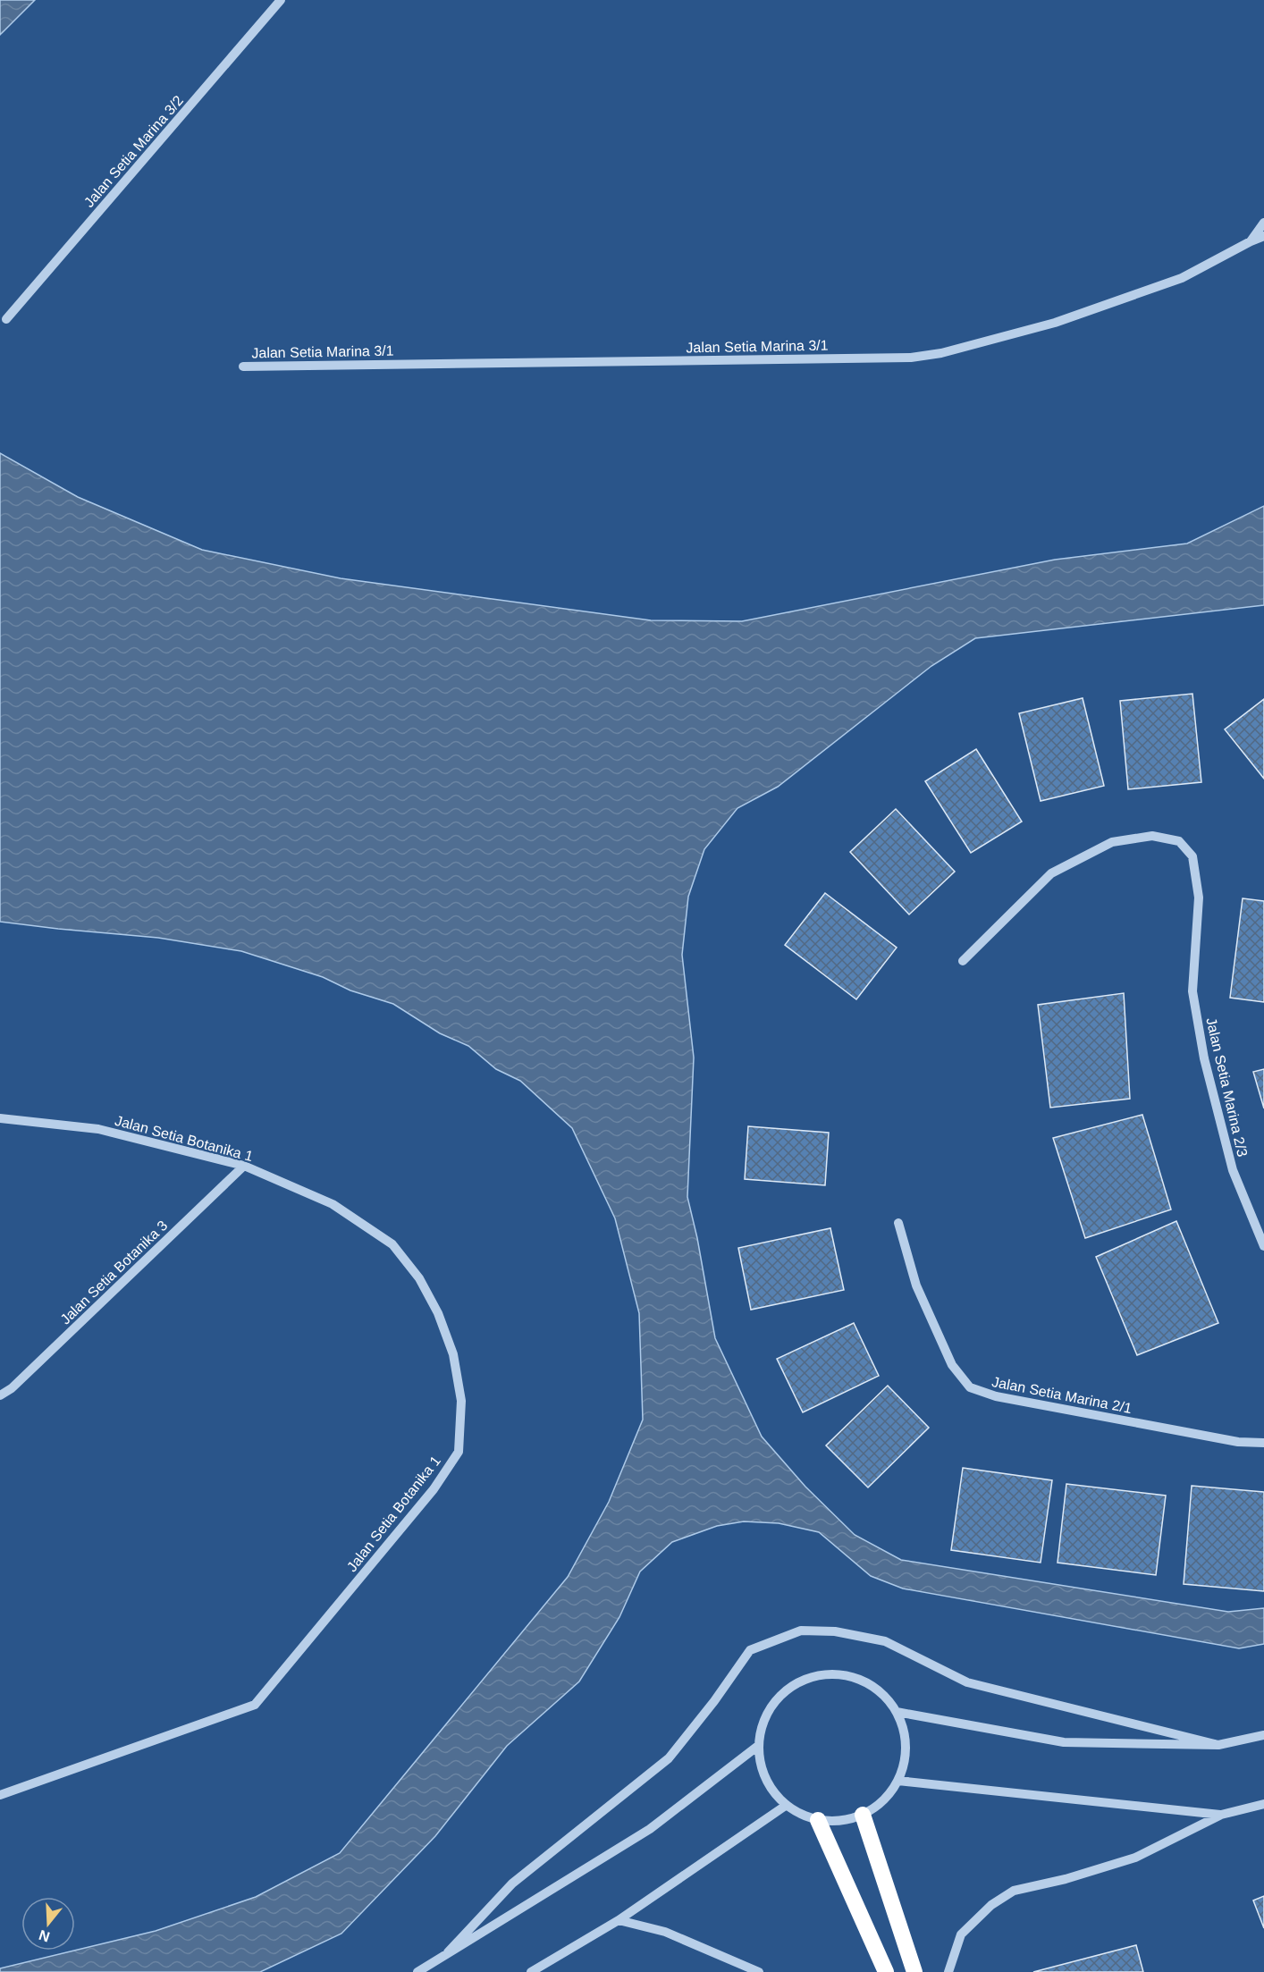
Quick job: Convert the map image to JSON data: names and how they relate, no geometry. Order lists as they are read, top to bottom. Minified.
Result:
{"streets":{"street":["Jalan Setia Marina 3/2","Jalan Setia Marina 3/1","Jalan Setia Marina 2/3","Jalan Setia Botanika 1","Jalan Setia Botanika 3","Jalan Setia Marina 2/1"]},"crossings":[["Jalan Setia Botanika 1","Jalan Setia Botanika 3"]],"north":"bottom"}
